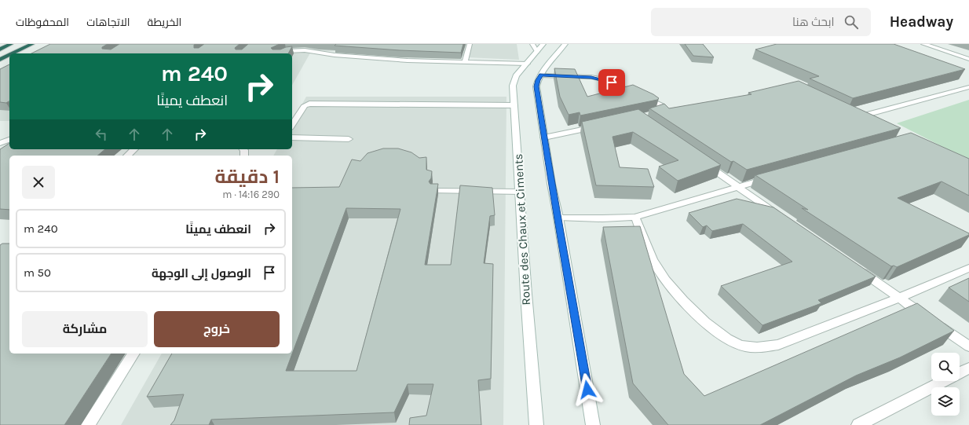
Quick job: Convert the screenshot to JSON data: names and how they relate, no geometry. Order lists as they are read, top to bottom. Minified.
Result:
{"streets":{"street":["Route des Chaux et Ciments"]},"page":{"header":"Headway","search":"ابحث هنا","nav":["الخريطة","الاتجاهات","المحفوظات"],"turn":["240 m","انعطف يمينًا"],"heading":["1 دقيقة","290 m · 14:16"],"list":[{"name":"انعطف يمينًا","value":"240 m"},{"name":"الوصول إلى الوجهة","value":"50 m"}],"buttons":["خروج","مشاركة"]}}
